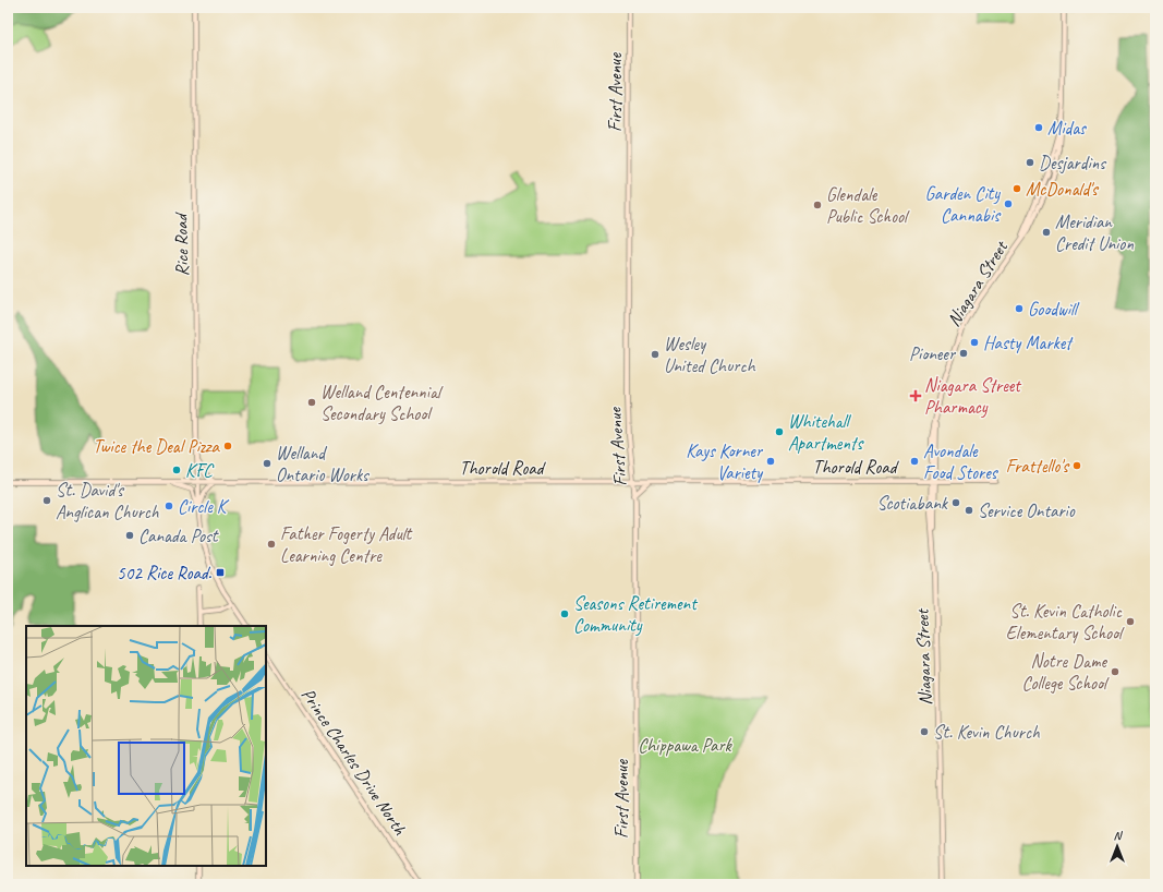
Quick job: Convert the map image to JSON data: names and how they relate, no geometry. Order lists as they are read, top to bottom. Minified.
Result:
{"streets":{"street":["First Avenue","Rice Road","Niagara Street","Thorold Road","Prince Charles Drive North"]},"crossings":[["First Avenue","Thorold Road"],["Rice Road","Thorold Road"],["Niagara Street","Thorold Road"]],"parks":["Chippawa Park"],"places":{"other":["Midas","Desjardins","McDonald's","Garden City Cannabis","Glendale Public School","Meridian Credit Union","Goodwill","Hasty Market","Pioneer","Wesley United Church","Welland Centennial Secondary School","Whitehall Apartments","Twice the Deal Pizza","Kays Korner Variety","Avondale Food Stores","Welland Ontario Works","Frattello's","KFC","St. David's Anglican Church","Scotiabank","Circle K","Service Ontario","Canada Post","Father Fogerty Adult Learning Centre","Seasons Retirement Community","St. Kevin Catholic Elementary School","Notre Dame College School","St. Kevin Church"],"health":["Niagara Street Pharmacy"],"transit":["502 Rice Road."]},"north":"top"}
